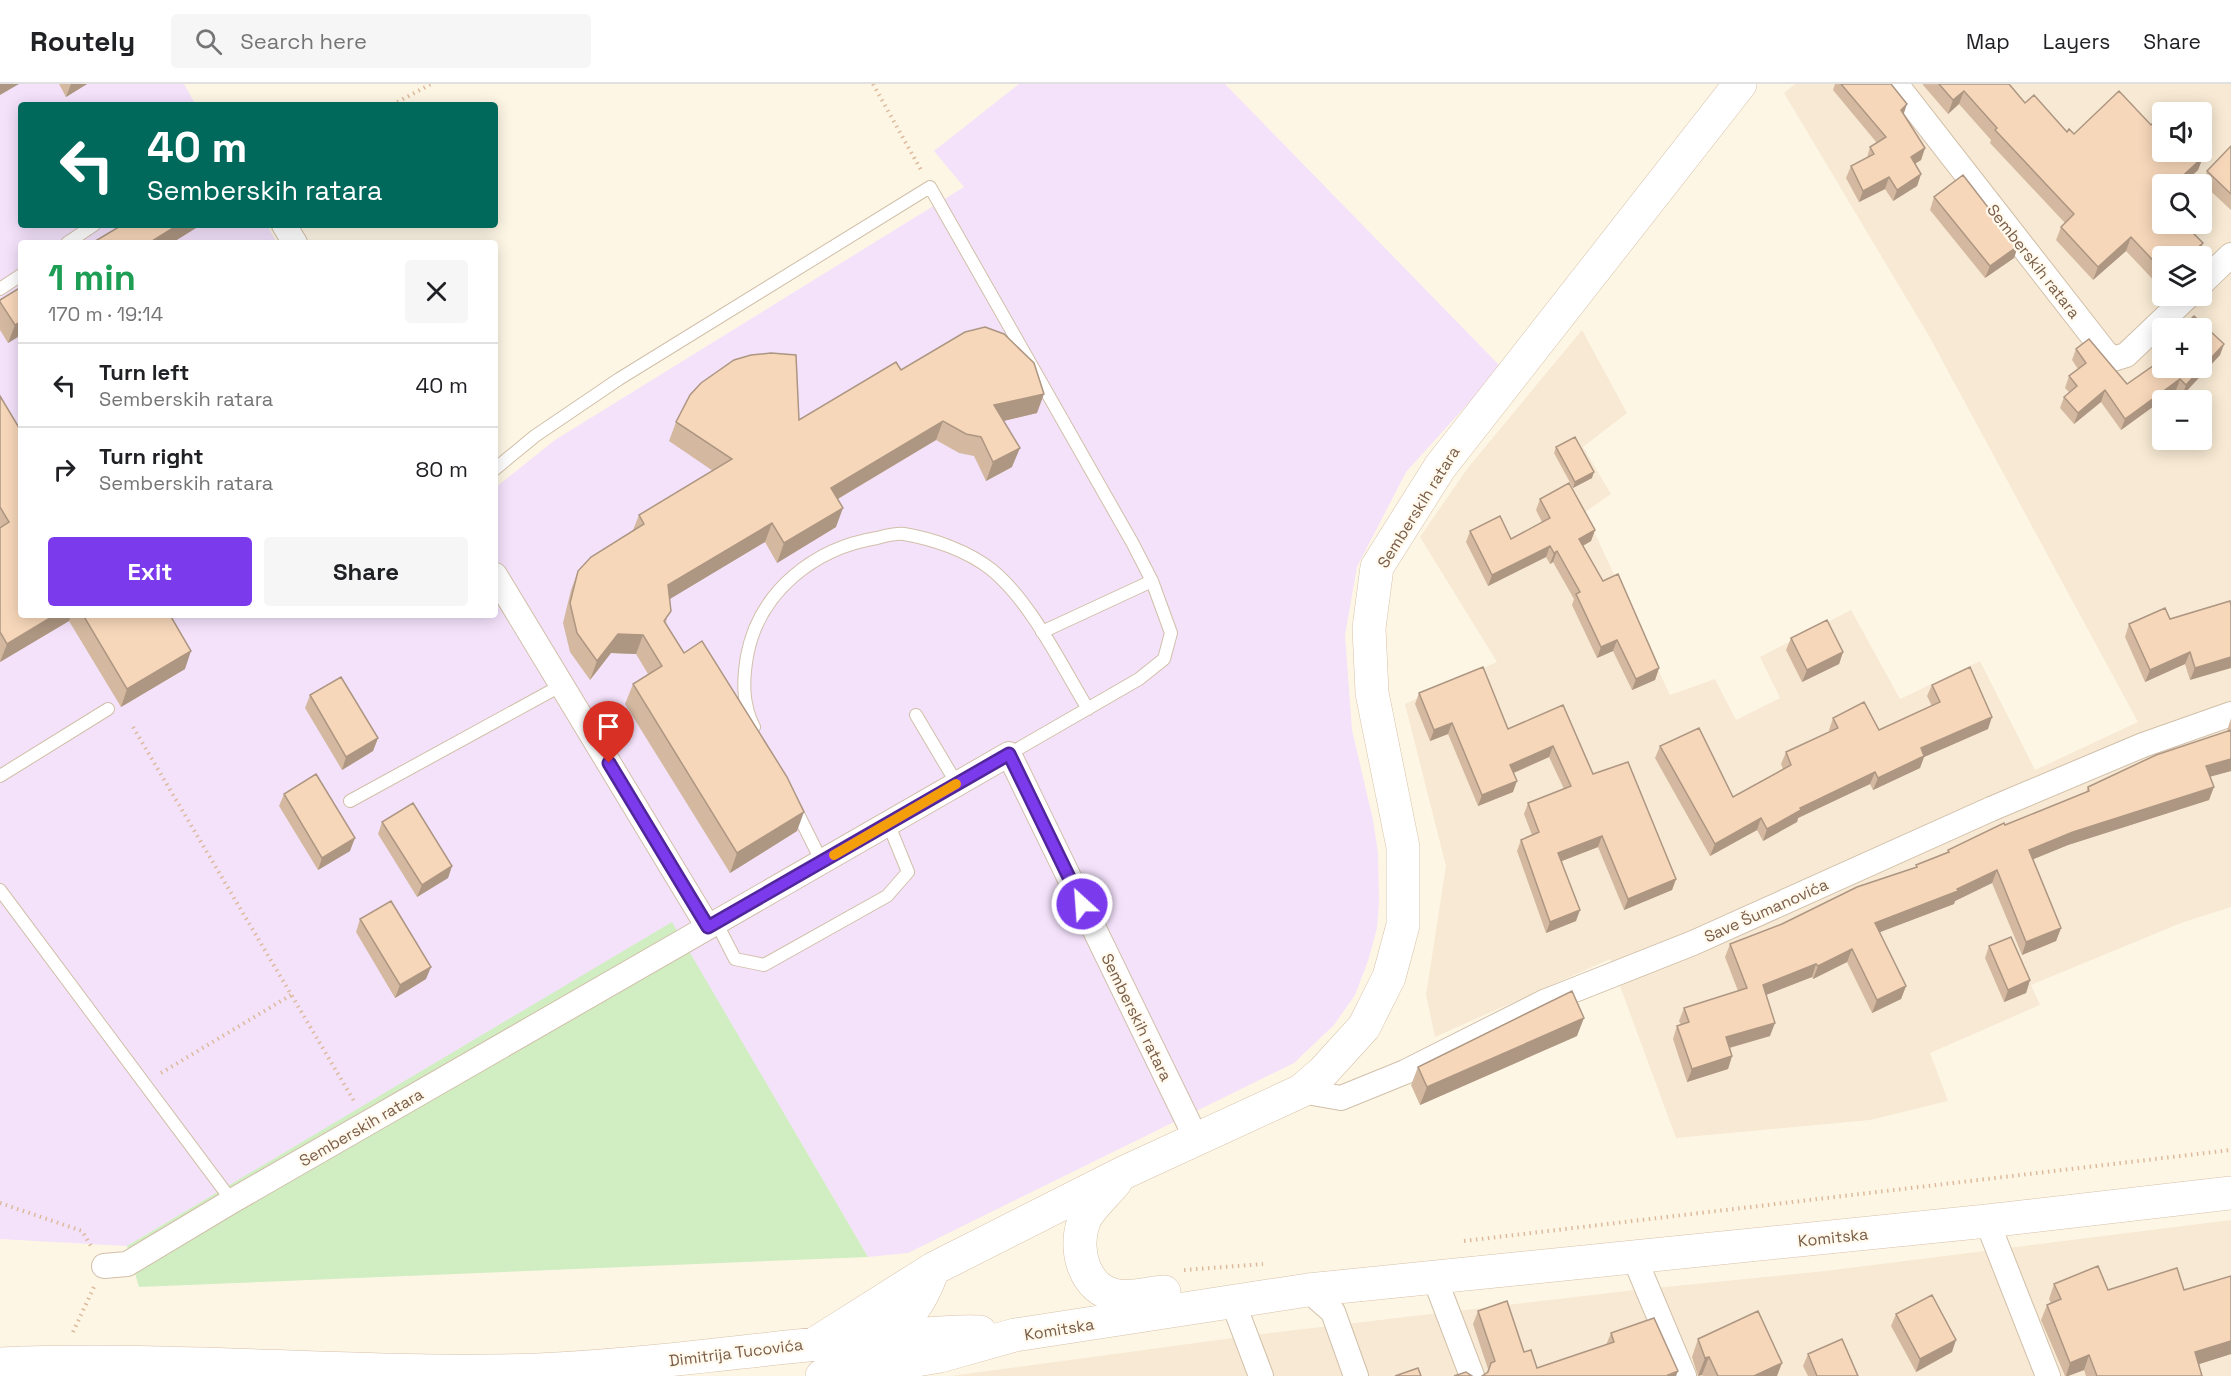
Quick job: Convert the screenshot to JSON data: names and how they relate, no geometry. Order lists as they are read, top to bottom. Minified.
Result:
{"streets":{"main road":["Semberskih ratara","Komitska","Dimitrija Tucovića"],"street":["Save Šumanovića"]},"crossings":[["Semberskih ratara","Save Šumanovića"],["Semberskih ratara","Dimitrija Tucovića"],["Komitska","Dimitrija Tucovića"]],"page":{"header":"Routely","search":"Search here","nav":["Map","Layers","Share"],"map_buttons":["+","−"],"turn":["40 m","Semberskih ratara"],"heading":["1 min","170 m · 19:14"],"list":[{"name":"Turn left","note":"Semberskih ratara","value":"40 m"},{"name":"Turn right","note":"Semberskih ratara","value":"80 m"}],"buttons":["Exit","Share"]}}
